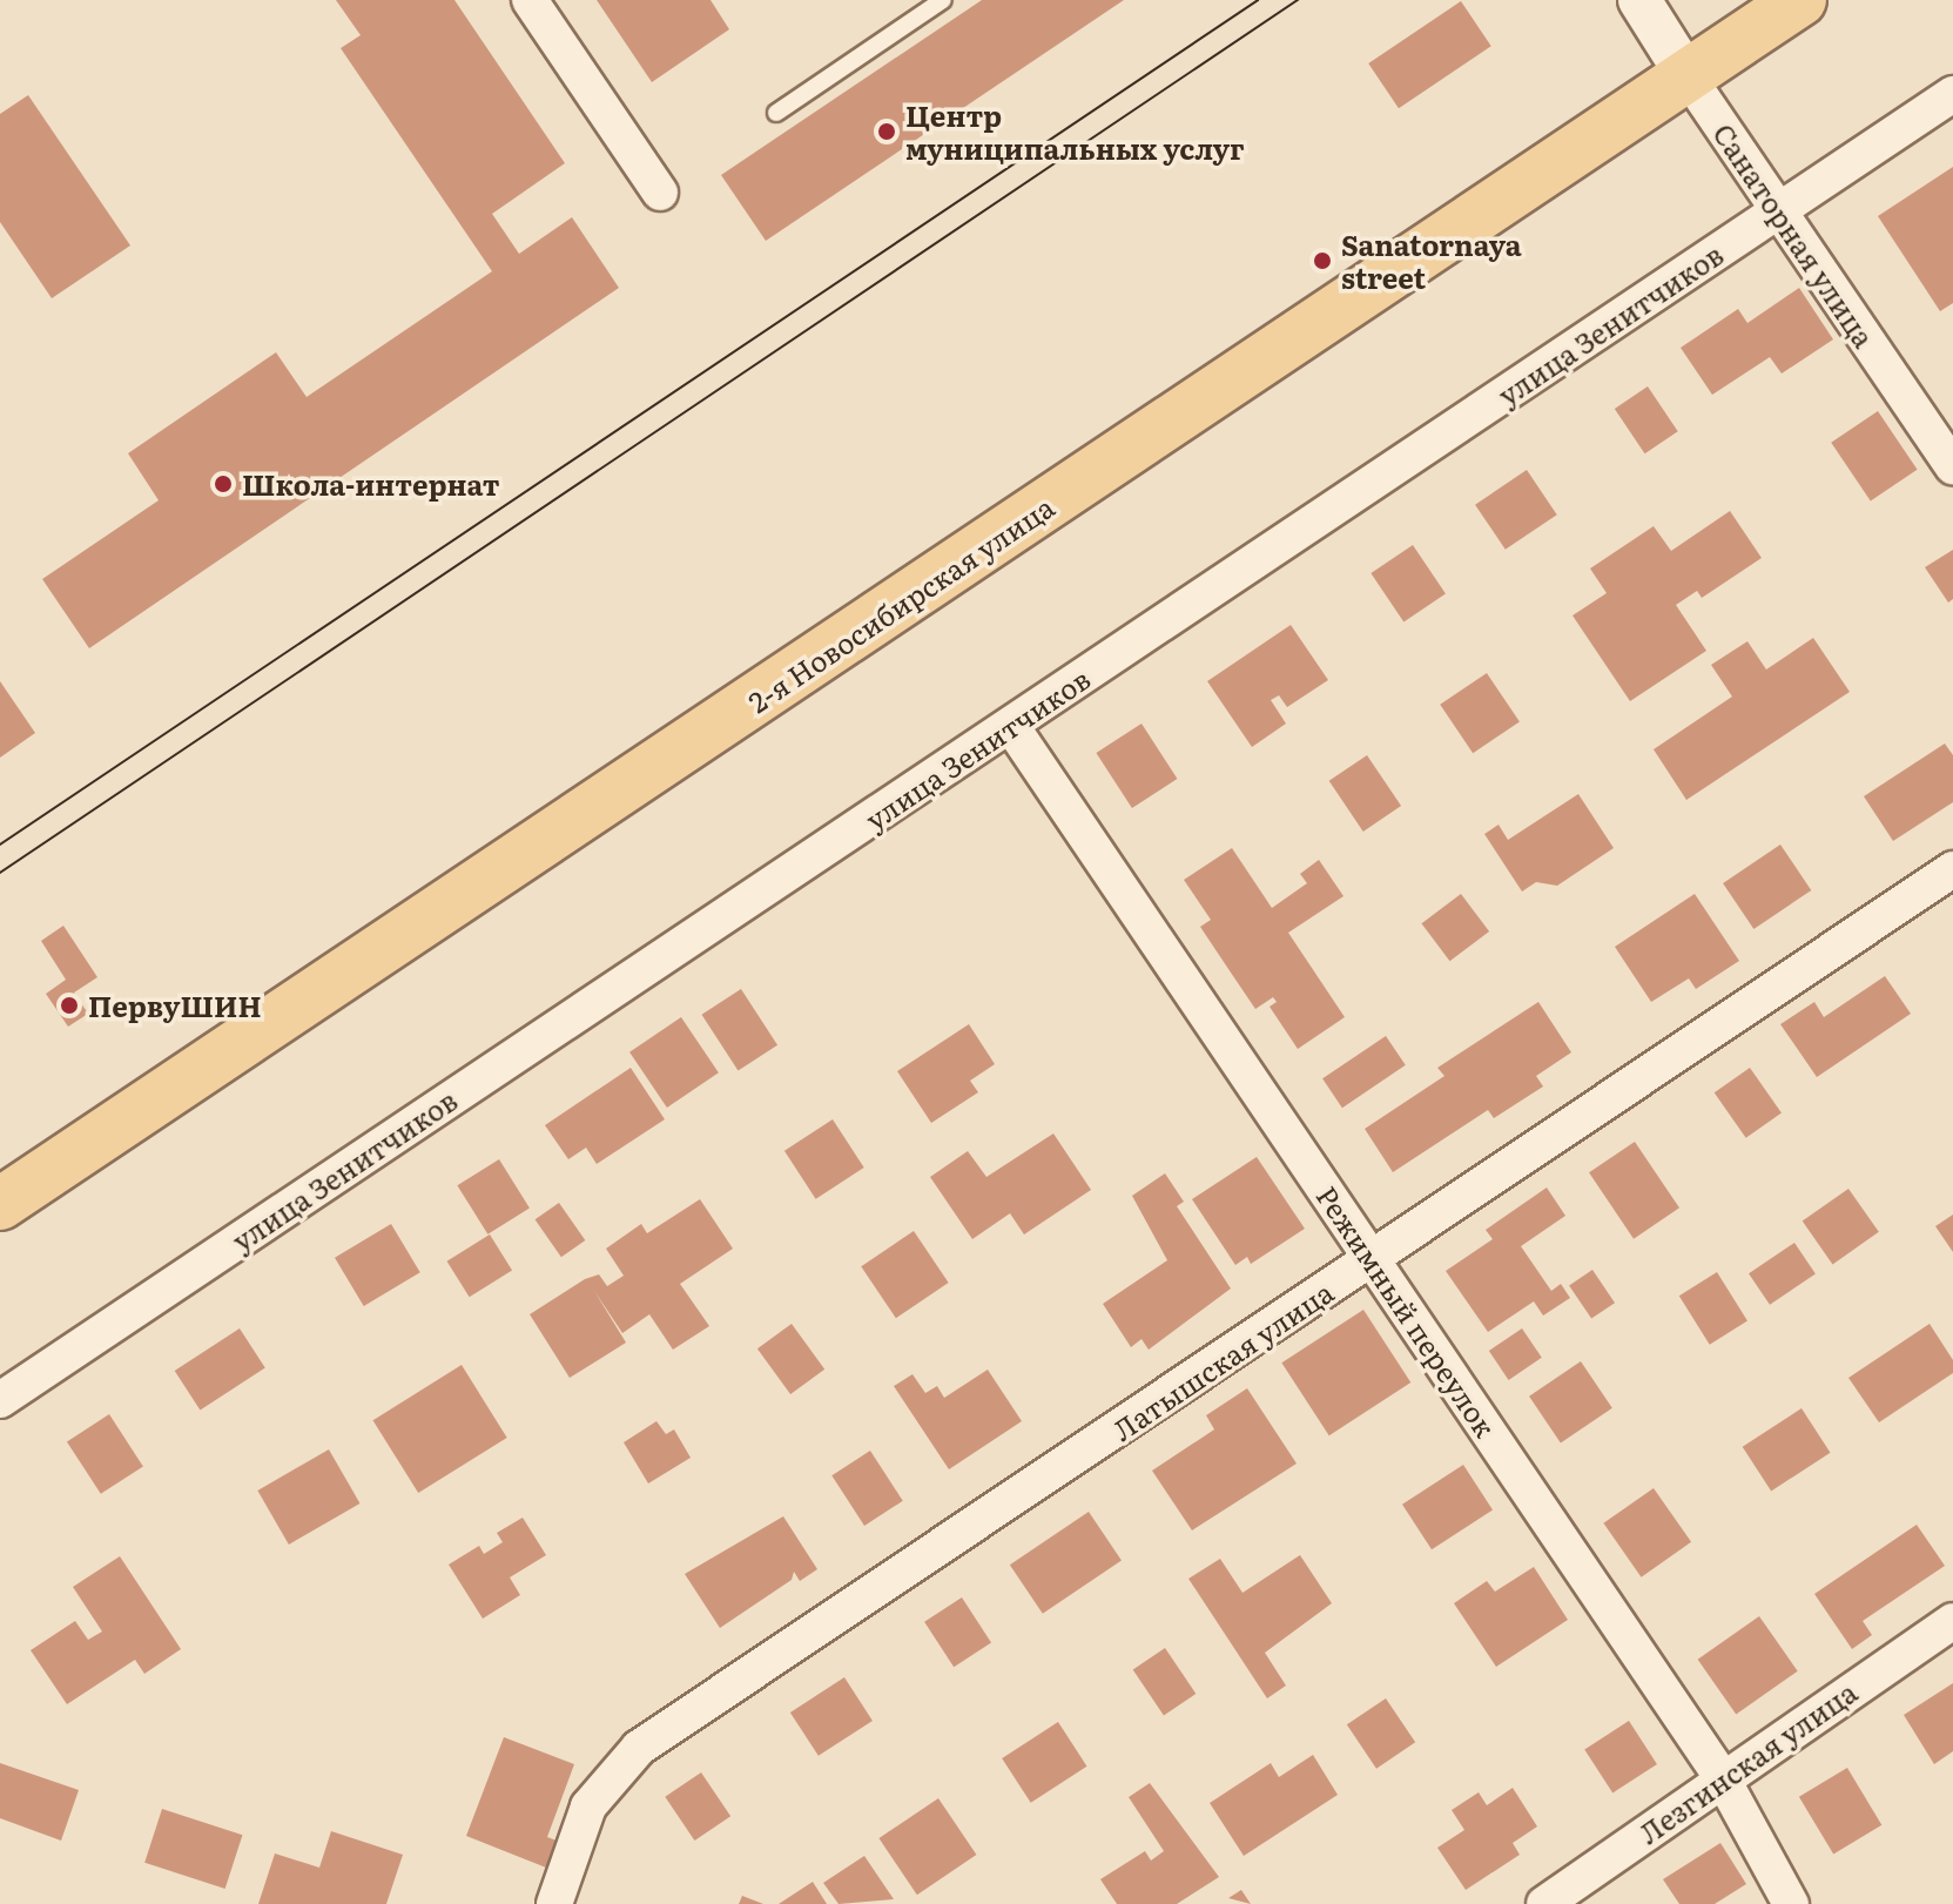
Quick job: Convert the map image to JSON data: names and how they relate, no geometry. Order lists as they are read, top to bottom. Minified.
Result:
{"streets":{"main road":["2-я Новосибирская улица"],"street":["Санаторная улица","улица Зенитчиков","Режимный переулок","Латышская улица","Лезгинская улица"]},"crossings":[["Санаторная улица","улица Зенитчиков"],["Санаторная улица","2-я Новосибирская улица"],["улица Зенитчиков","Режимный переулок"],["Режимный переулок","Латышская улица"],["Режимный переулок","Лезгинская улица"]],"places":["Центр муниципальных услуг","Sanatornaya street","Школа-интернат","ПервуШИН"]}
